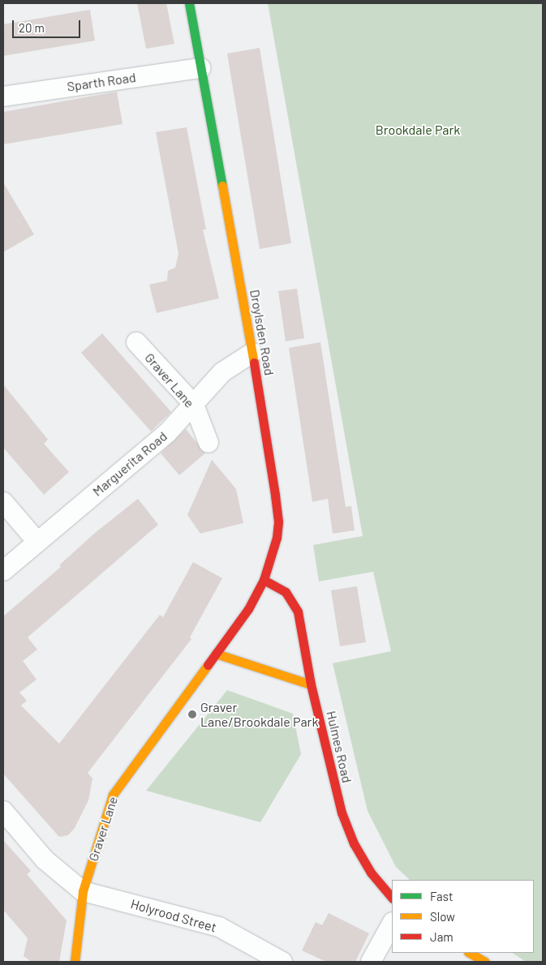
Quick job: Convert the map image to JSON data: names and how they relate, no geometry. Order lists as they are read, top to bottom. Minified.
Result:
{"streets":{"street":["Sparth Road","Droylsden Road","Graver Lane","Marguerita Road","Hulmes Road","Holyrood Street"]},"crossings":[["Sparth Road","Droylsden Road"],["Droylsden Road","Graver Lane"],["Droylsden Road","Marguerita Road"],["Droylsden Road","Hulmes Road"],["Graver Lane","Marguerita Road"],["Graver Lane","Holyrood Street"]],"parks":["Brookdale Park"],"places":["Graver Lane/Brookdale Park"],"legend":["Fast","Slow","Jam"],"scale_bar":"20 m"}
